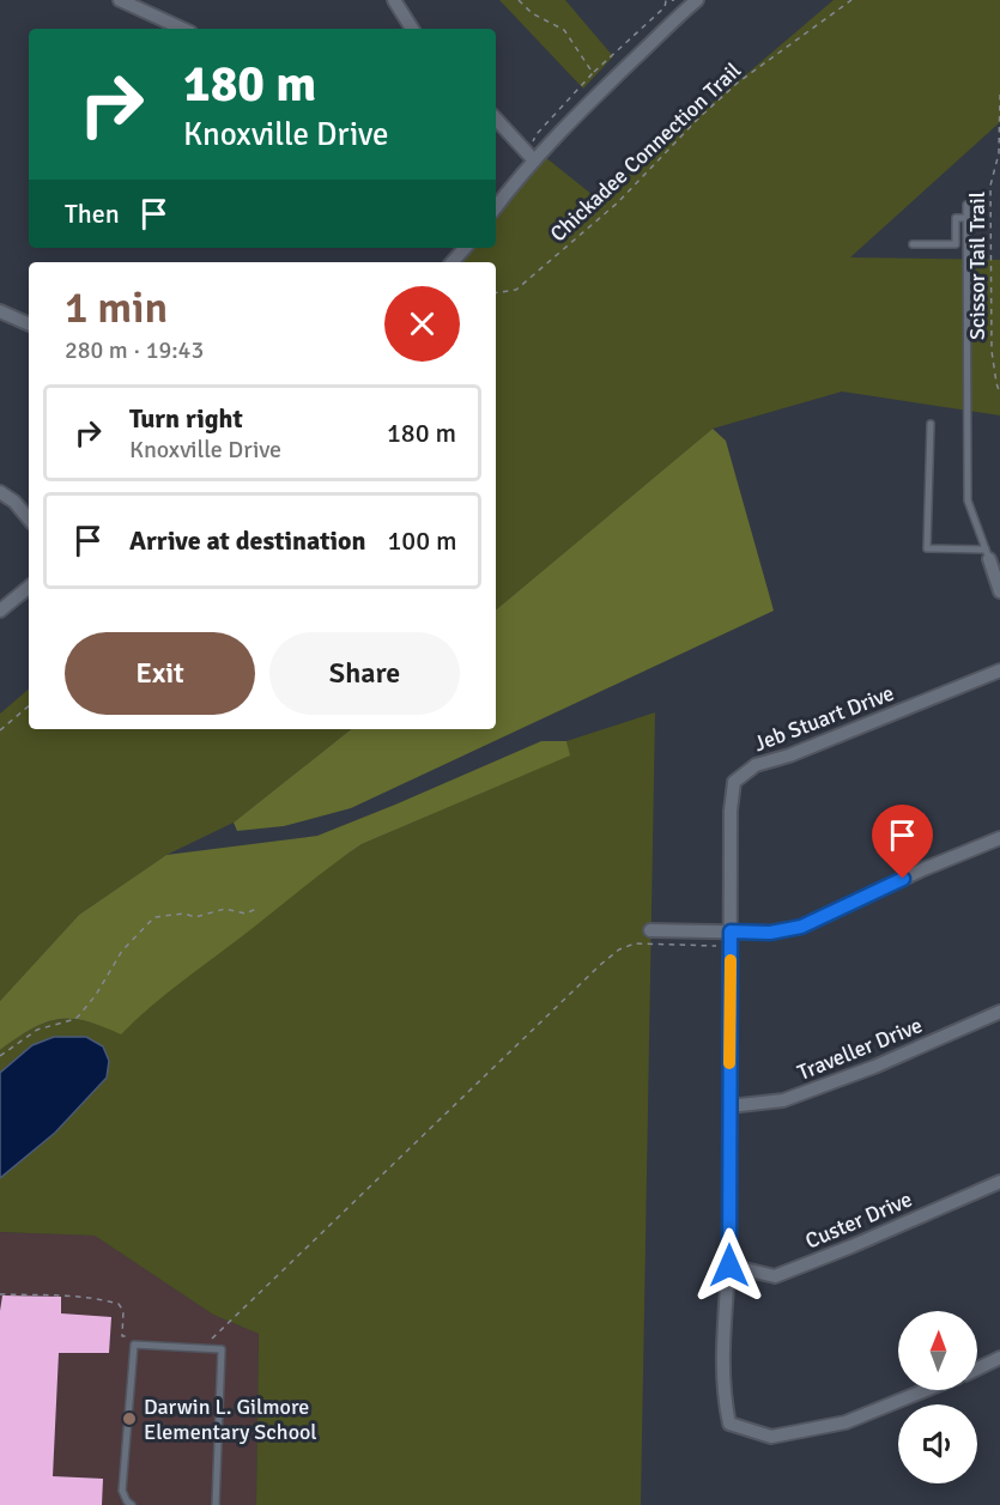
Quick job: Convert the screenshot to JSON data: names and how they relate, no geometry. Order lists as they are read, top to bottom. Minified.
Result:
{"streets":{"street":["Jeb Stuart Drive","Traveller Drive","Custer Drive"],"path":["Chickadee Connection Trail","Scissor Tail Trail"]},"crossings":[["Jeb Stuart Drive","Traveller Drive"],["Jeb Stuart Drive","Custer Drive"]],"places":["Darwin L. Gilmore Elementary School"],"north":"top","page":{"turn":["180 m","Knoxville Drive"],"then":"Then","heading":["1 min","280 m · 19:43"],"list":[{"name":"Turn right","note":"Knoxville Drive","value":"180 m"},{"name":"Arrive at destination","value":"100 m"}],"buttons":["Exit","Share"]}}
